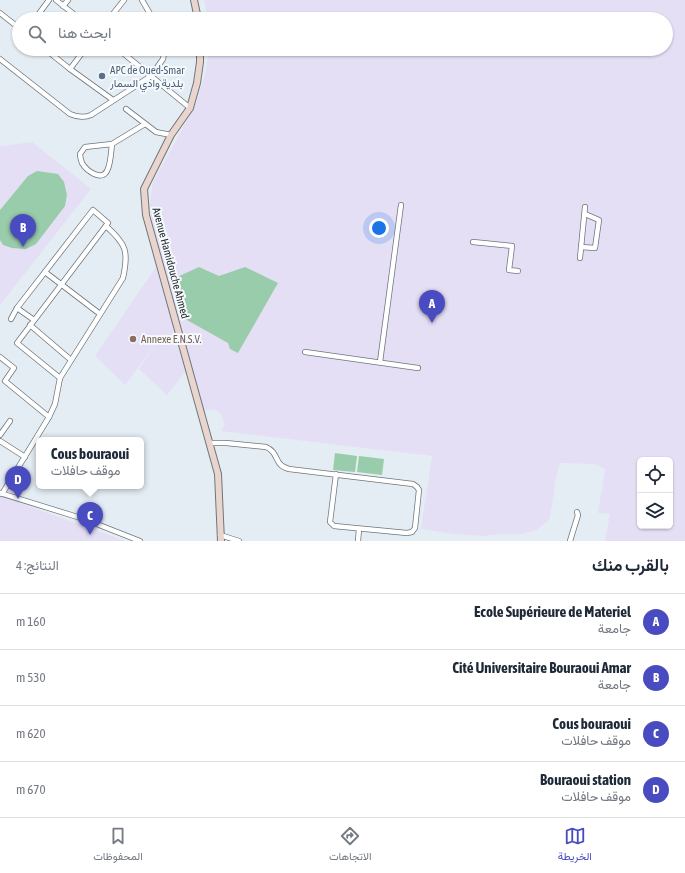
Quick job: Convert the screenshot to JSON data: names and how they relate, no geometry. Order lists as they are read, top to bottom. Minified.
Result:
{"streets":{"main road":["Avenue Hamidouche Ahmed"]},"places":["APC de Oued-Smar بلدية وادي السمار","Annexe E.N.S.V."],"page":{"search":"ابحث هنا","pins":["B","A","D","C"],"popup":["Cous bouraoui","موقف حافلات"],"heading":["بالقرب منك","النتائج: 4"],"list":[{"mark":"A","name":"Ecole Supérieure de Materiel","note":"جامعة","value":"160 m"},{"mark":"B","name":"Cité Universitaire Bouraoui Amar","note":"جامعة","value":"530 m"},{"mark":"C","name":"Cous bouraoui","note":"موقف حافلات","value":"620 m"},{"mark":"D","name":"Bouraoui station","note":"موقف حافلات","value":"670 m"}],"nav":["الخريطة","الاتجاهات","المحفوظات"]}}
